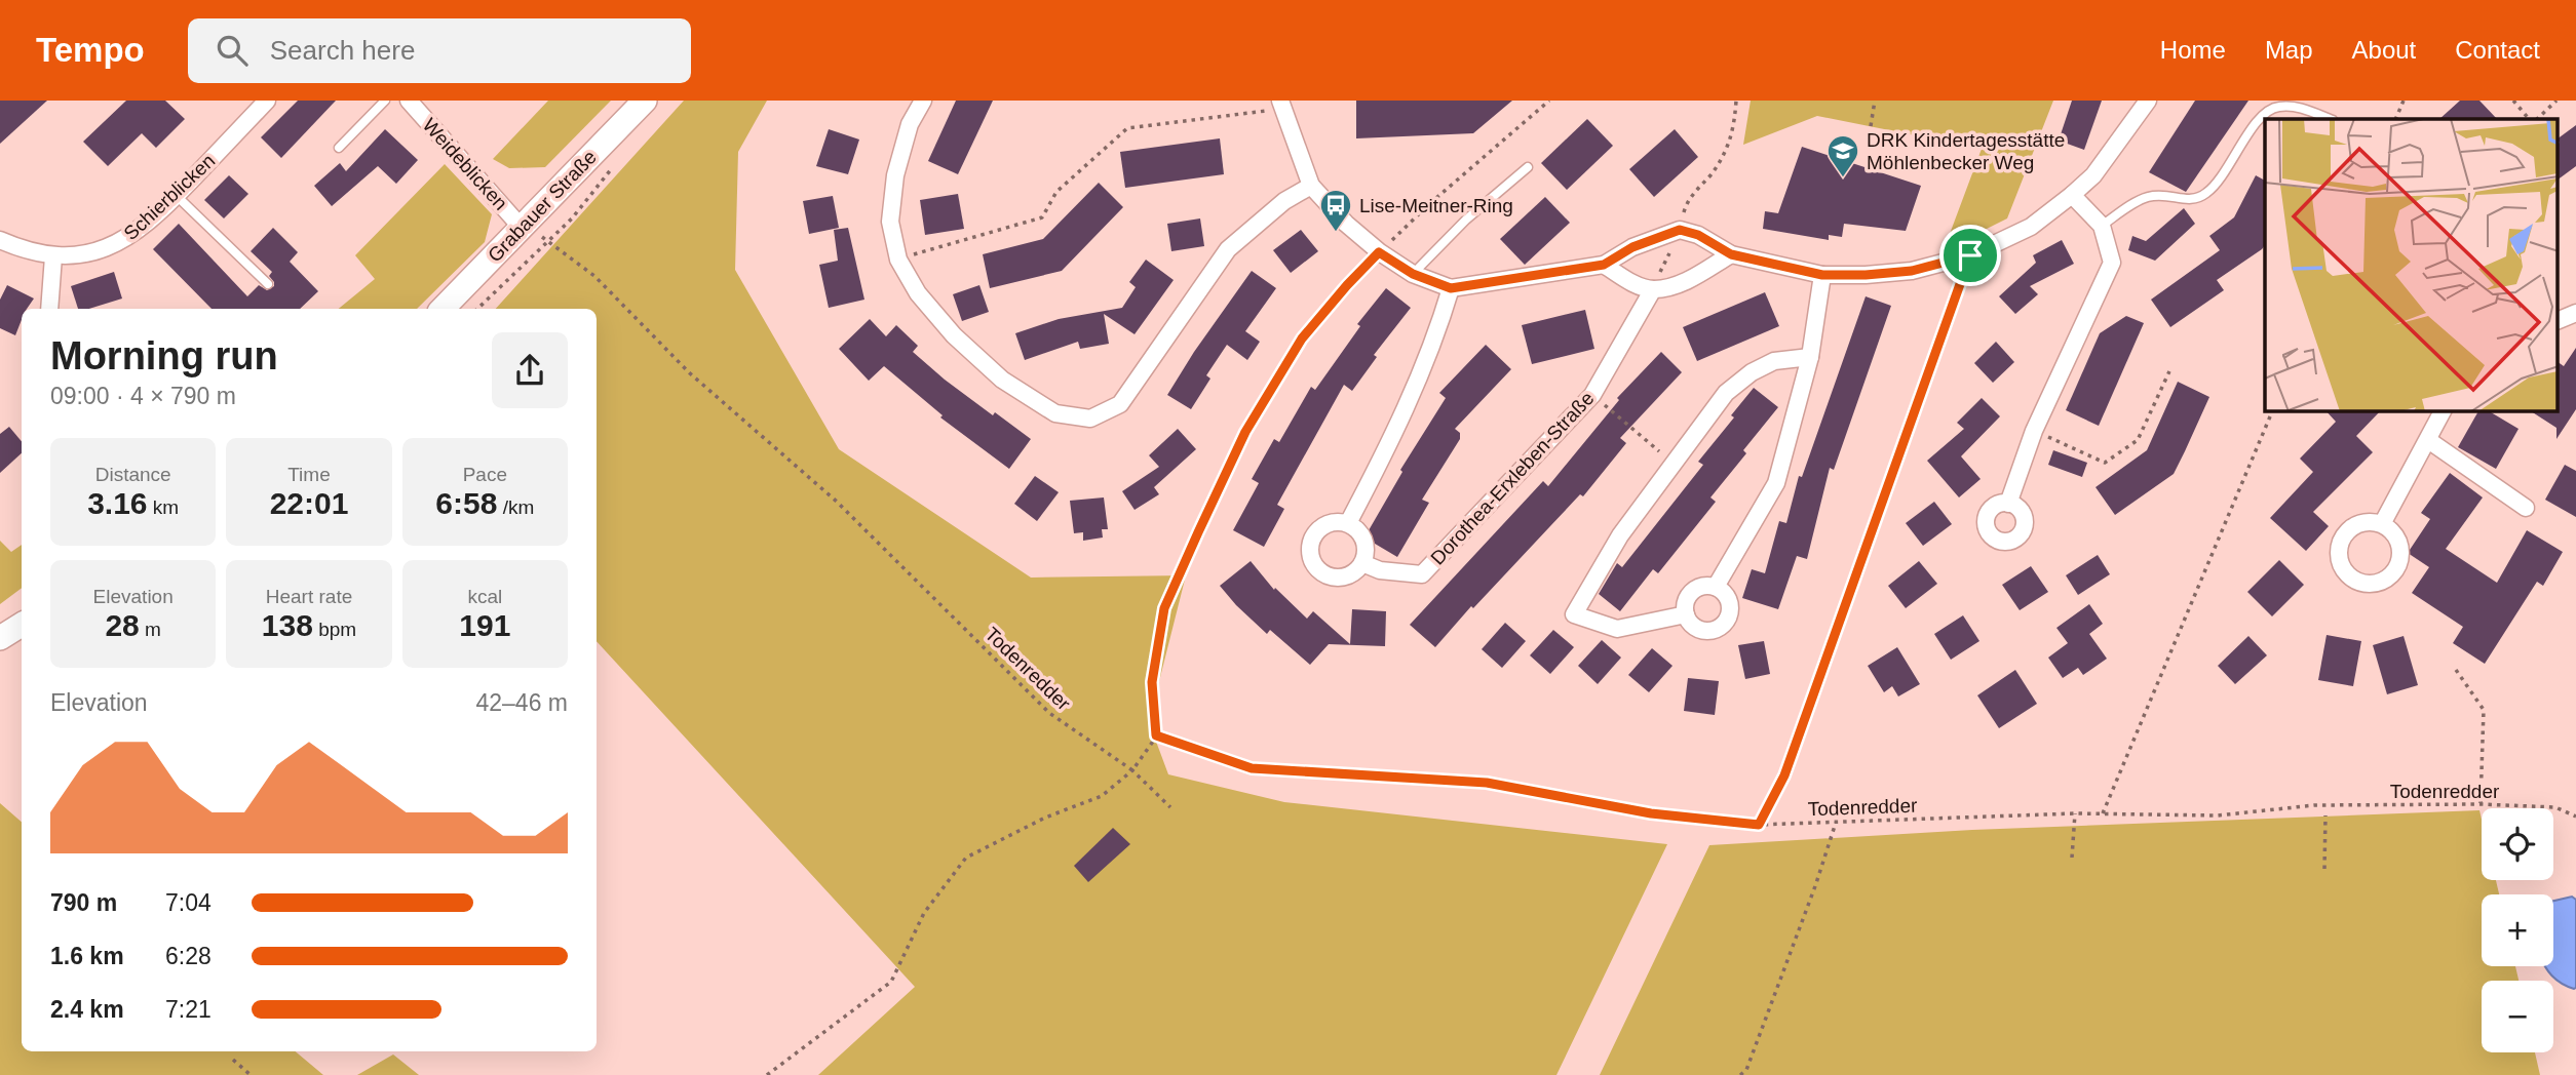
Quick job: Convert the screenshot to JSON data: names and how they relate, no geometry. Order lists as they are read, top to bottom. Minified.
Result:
{"streets":{"main road":["Grabauer Straße"],"street":["Weideblicken","Schierblicken","Dorothea-Erxleben-Straße"],"path":["Todenredder"]},"crossings":[["Weideblicken","Grabauer Straße"],["Weideblicken","Todenredder"],["Grabauer Straße","Todenredder"]],"places":{"school or university":["DRK Kindertagesstätte Möhlenbecker Weg"],"bus stop":["Lise-Meitner-Ring"]},"page":{"header":"Tempo","search":"Search here","nav":["Home","Map","About","Contact"],"heading":["Morning run","09:00 · 4 × 790 m"],"stats":[["Distance","3.16 km"],["Time","22:01"],["Pace","6:58 /km"],["Elevation","28 m"],["Heart rate","138 bpm"],["kcal","191"]],"chart":["Elevation","42–46 m"],"map_buttons":["+","−"],"list":[{"name":"790 m","note":"7:04"},{"name":"1.6 km","note":"6:28"},{"name":"2.4 km","note":"7:21"}]}}
